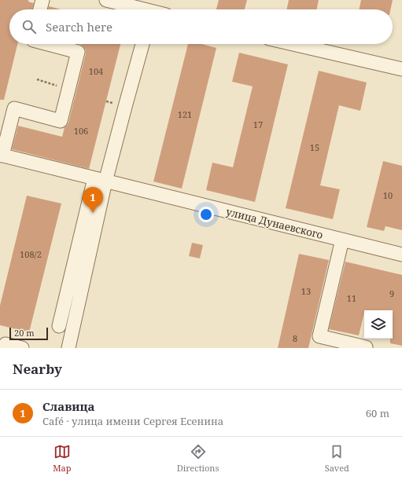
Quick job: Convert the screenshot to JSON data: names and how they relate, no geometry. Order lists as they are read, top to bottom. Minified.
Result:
{"streets":{"street":["улица Дунаевского"]},"house_numbers":["104","121","17","106","15","10","108/2","13","9","11","8"],"scale_bar":"20 m","page":{"search":"Search here","pins":"1","scale":"20 m","heading":"Nearby","list":[{"mark":"1","name":"Славица","note":"Café · улица имени Сергея Есенина","value":"60 m"}],"nav":["Map","Directions","Saved"]}}
